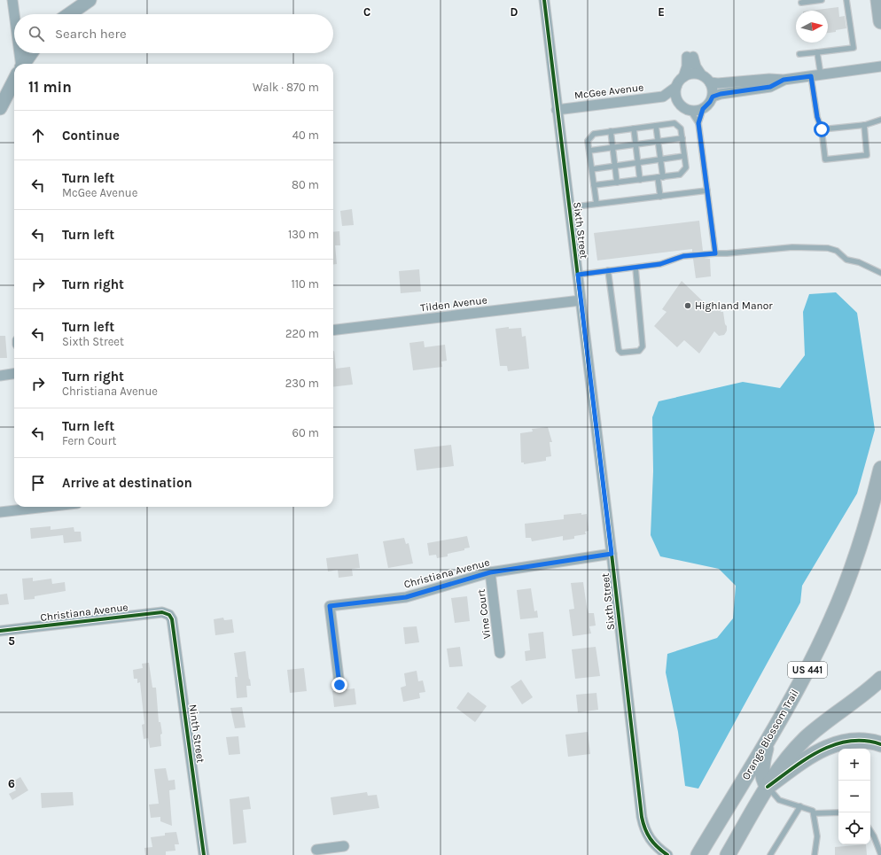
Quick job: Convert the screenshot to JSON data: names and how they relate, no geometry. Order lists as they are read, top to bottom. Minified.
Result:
{"streets":{"main road":["US 441","Orange Blossom Trail"],"street":["McGee Avenue","Sixth Street","Tilden Avenue","Christiana Avenue","Vine Court","Ninth Street"]},"crossings":[["McGee Avenue","Sixth Street"],["Sixth Street","Tilden Avenue"],["Sixth Street","Christiana Avenue"],["Christiana Avenue","Vine Court"],["Christiana Avenue","Ninth Street"]],"places":["Highland Manor"],"north":"right","page":{"search":"Search here","heading":["11 min","Walk · 870 m"],"list":[["Continue","40 m"],["Turn left","McGee Avenue","80 m"],["Turn left","130 m"],["Turn right","110 m"],["Turn left","Sixth Street","220 m"],["Turn right","Christiana Avenue","230 m"],["Turn left","Fern Court","60 m"],"Arrive at destination"],"map_buttons":["+","−"]},"grid":{"columns":["C","D","E"],"rows":["5","6"]}}
